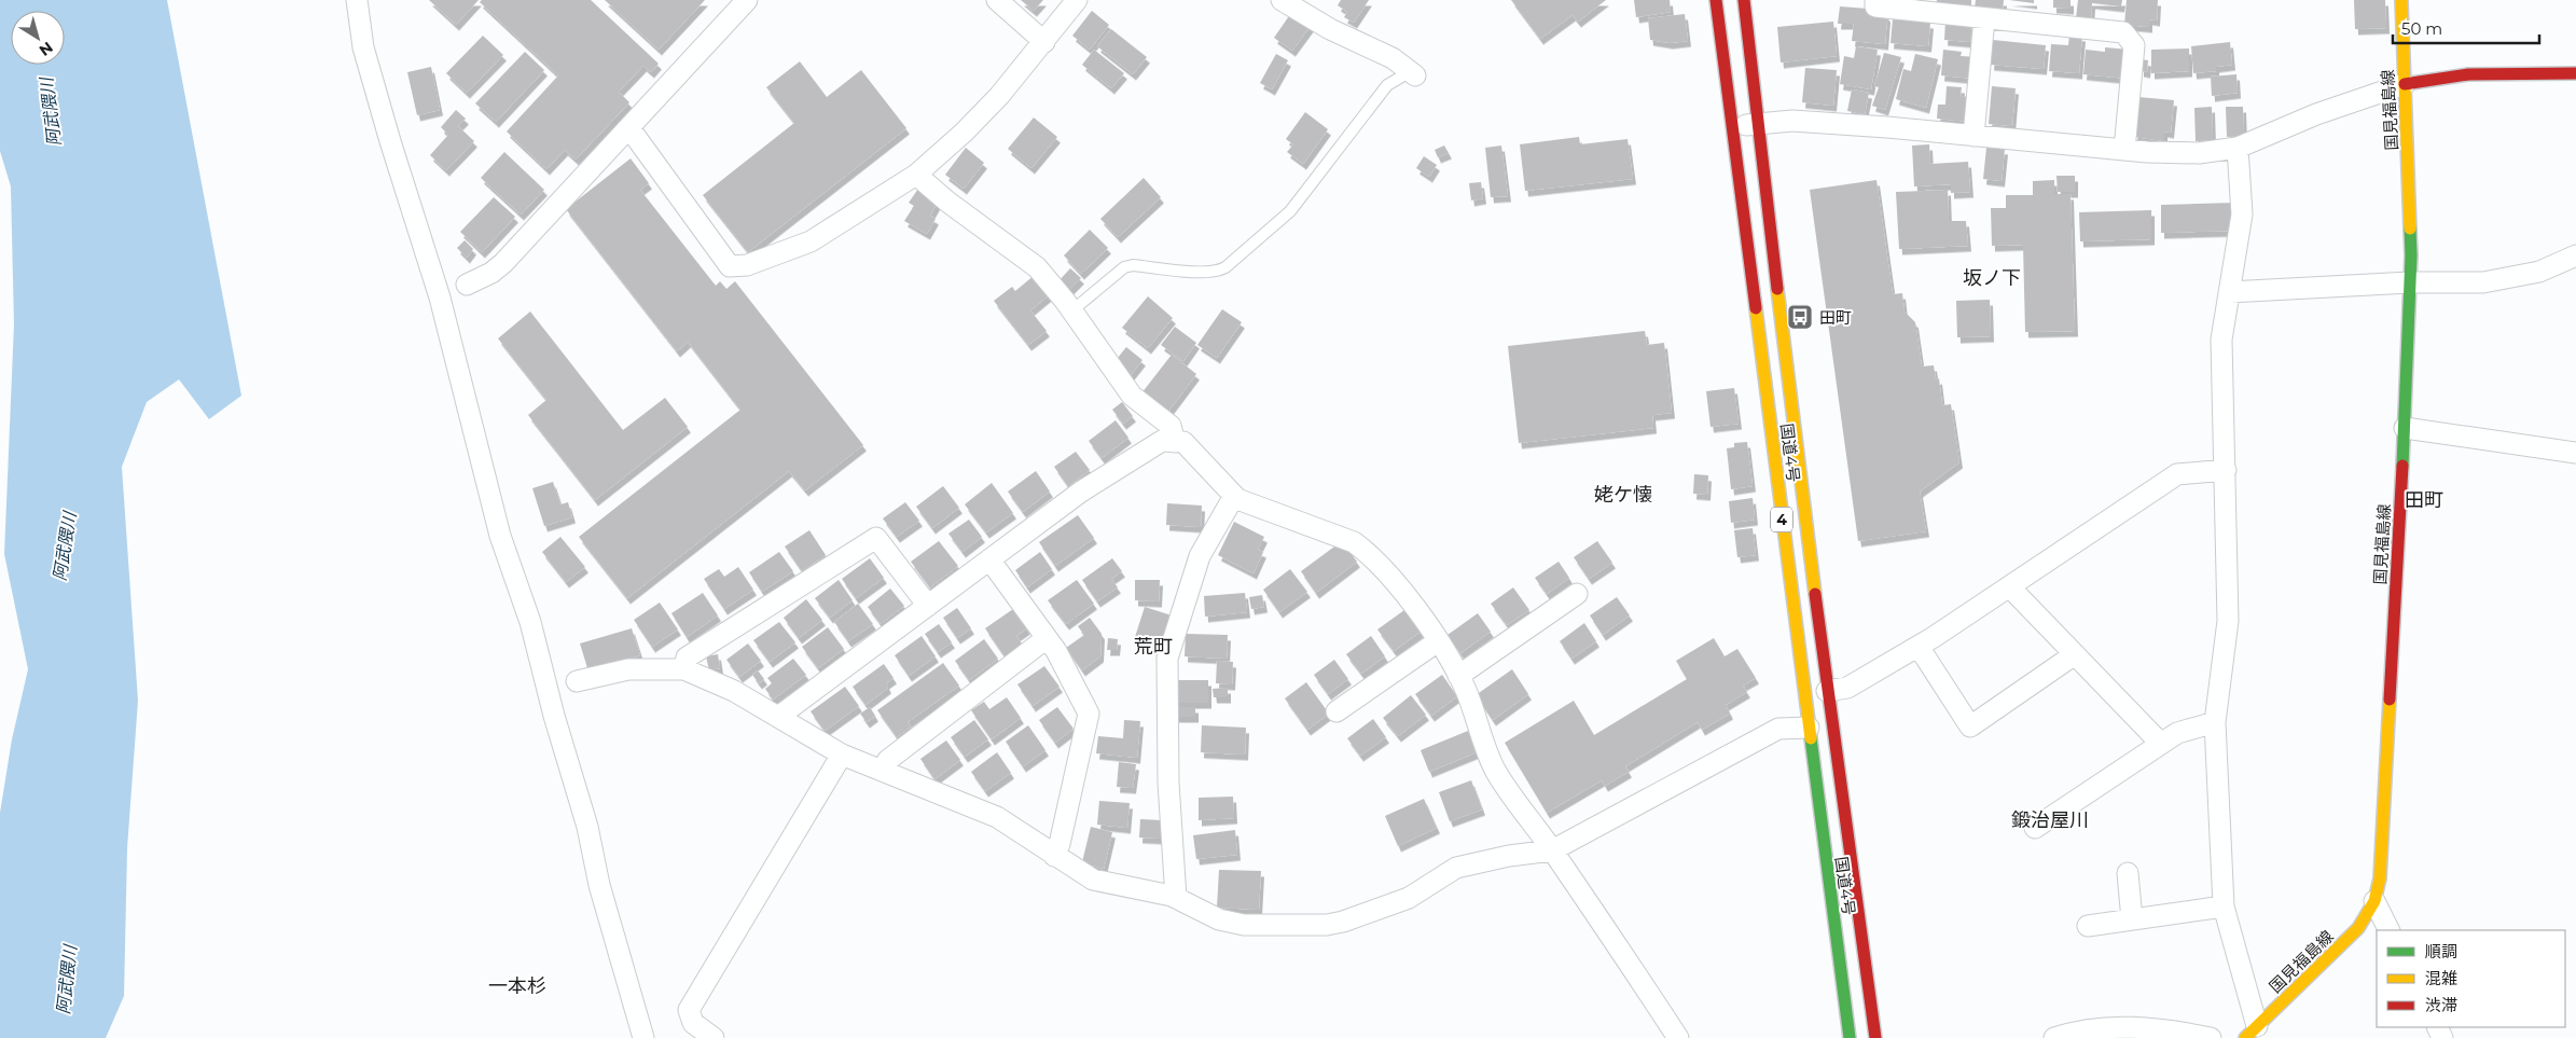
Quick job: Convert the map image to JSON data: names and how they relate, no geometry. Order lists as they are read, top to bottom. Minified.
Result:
{"streets":{"main road":["国見福島線","国道4号","4"]},"districts":["坂ノ下","姥ケ懐","田町","荒町","鍛治屋川","一本杉"],"water":["阿武隈川"],"places":{"bus stop":["田町"]},"legend":["順調","混雑","渋滞"],"scale_bar":"50 m","north":"bottom right"}
